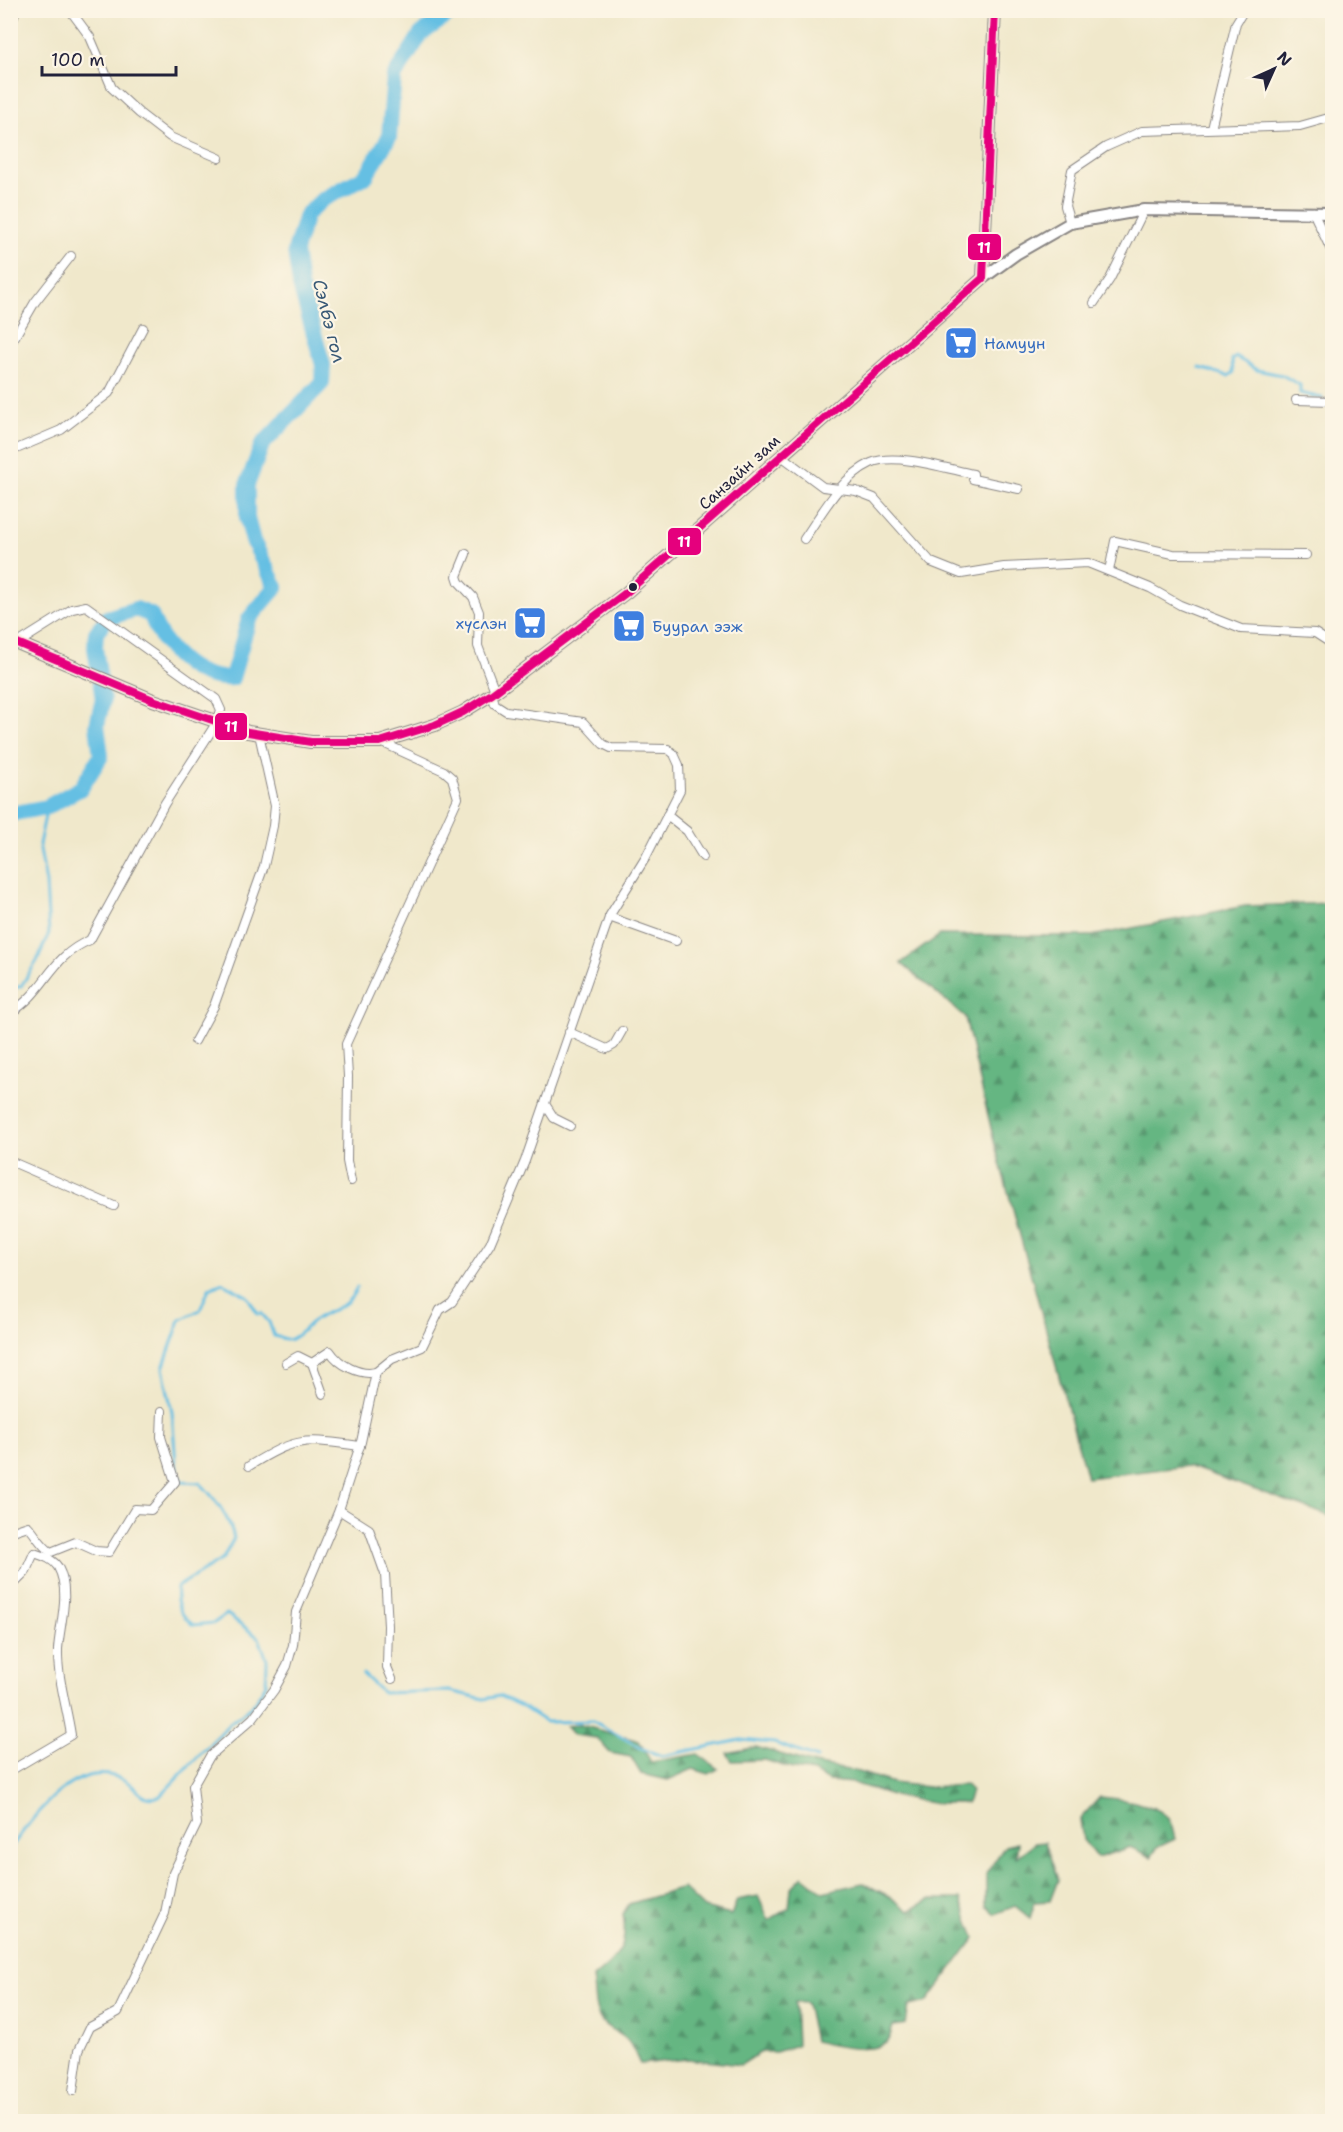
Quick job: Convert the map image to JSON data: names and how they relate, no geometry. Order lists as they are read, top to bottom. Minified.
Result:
{"streets":{"main road":["Санзайн зам"]},"water":["Сэлбэ гол"],"places":{"supermarket":["Намуун","хүслэн","Буурал ээж"]},"lines":["transit line 11"],"scale_bar":"100 m","north":"top right"}
